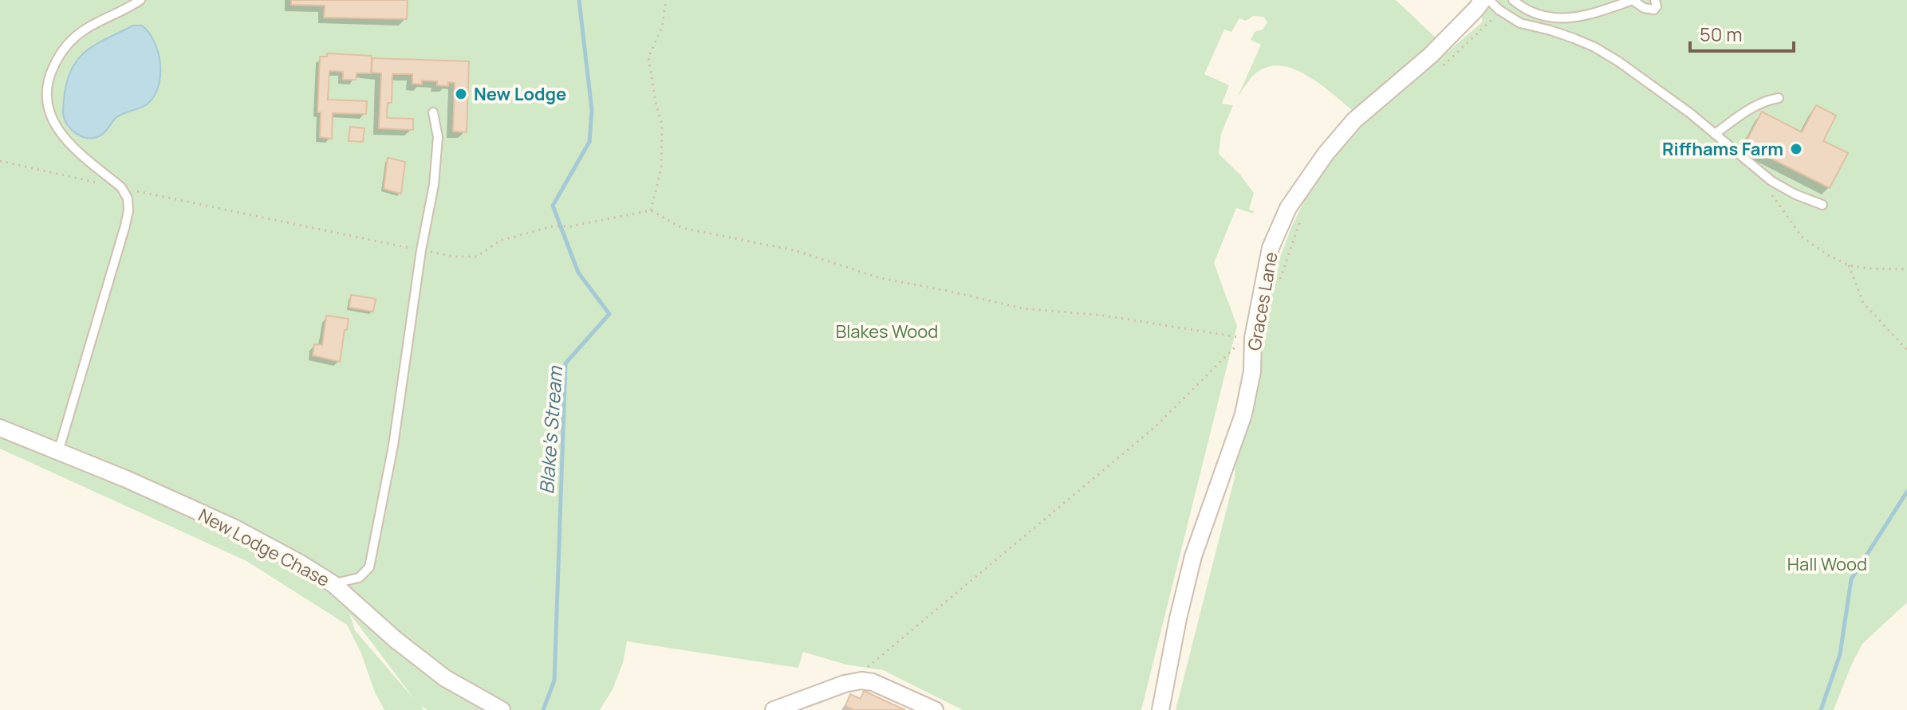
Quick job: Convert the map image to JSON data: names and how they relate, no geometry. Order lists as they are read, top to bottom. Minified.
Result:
{"streets":{"street":["Graces Lane","New Lodge Chase"]},"water":["Blake's Stream"],"parks":["Blakes Wood","Hall Wood"],"places":["New Lodge","Riffhams Farm"],"scale_bar":"50 m"}
